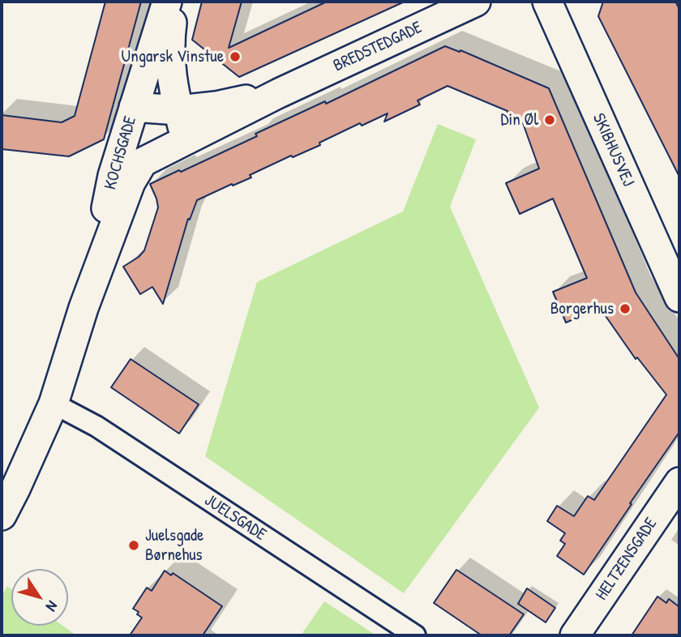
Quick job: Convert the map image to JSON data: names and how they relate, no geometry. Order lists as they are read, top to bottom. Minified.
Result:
{"streets":{"main road":["BREDSTEDGADE","SKIBHUSVEJ","KOCHSGADE","HELTZENSGADE"],"street":["JUELSGADE"]},"crossings":[["BREDSTEDGADE","KOCHSGADE"],["KOCHSGADE","JUELSGADE"]],"places":["Ungarsk Vinstue","Din Øl","Borgerhus","Juelsgade Børnehus"],"north":"bottom right"}
